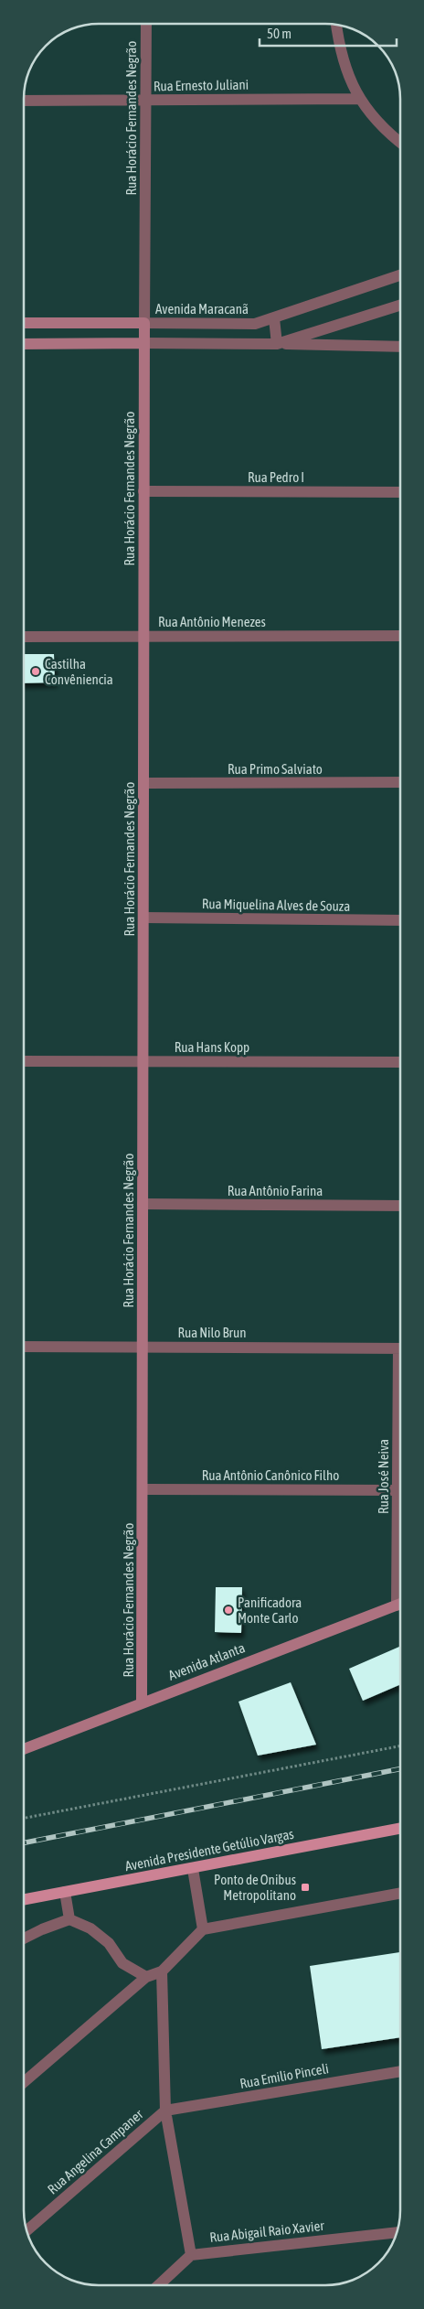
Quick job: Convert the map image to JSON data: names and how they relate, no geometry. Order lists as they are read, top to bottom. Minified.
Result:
{"streets":{"main road":["Avenida Presidente Getúlio Vargas"],"street":["Rua Ernesto Juliani","Rua Horácio Fernandes Negrão","Avenida Maracanã","Rua Pedro I","Rua Antônio Menezes","Rua Primo Salviato","Rua Miquelina Alves de Souza","Rua Hans Kopp","Rua Antônio Farina","Rua Nilo Brun","Rua Antônio Canônico Filho","Rua José Neiva","Avenida Atlanta","Rua Emilio Pinceli","Rua Angelina Campaner","Rua Abigail Raio Xavier"]},"crossings":[["Rua Ernesto Juliani","Rua Horácio Fernandes Negrão"],["Rua Horácio Fernandes Negrão","Avenida Maracanã"],["Rua Horácio Fernandes Negrão","Rua Pedro I"],["Rua Horácio Fernandes Negrão","Rua Antônio Menezes"],["Rua Horácio Fernandes Negrão","Rua Primo Salviato"],["Rua Horácio Fernandes Negrão","Rua Miquelina Alves de Souza"],["Rua Horácio Fernandes Negrão","Rua Hans Kopp"],["Rua Horácio Fernandes Negrão","Rua Antônio Farina"],["Rua Horácio Fernandes Negrão","Rua Nilo Brun"],["Rua Horácio Fernandes Negrão","Rua Antônio Canônico Filho"],["Rua Horácio Fernandes Negrão","Avenida Atlanta"],["Rua Antônio Canônico Filho","Rua José Neiva"],["Rua José Neiva","Avenida Atlanta"],["Rua Emilio Pinceli","Rua Angelina Campaner"]],"places":{"other":["Castilha Convêniencia","Panificadora Monte Carlo"],"transit":["Ponto de Onibus Metropolitano"]},"scale_bar":"50 m"}
